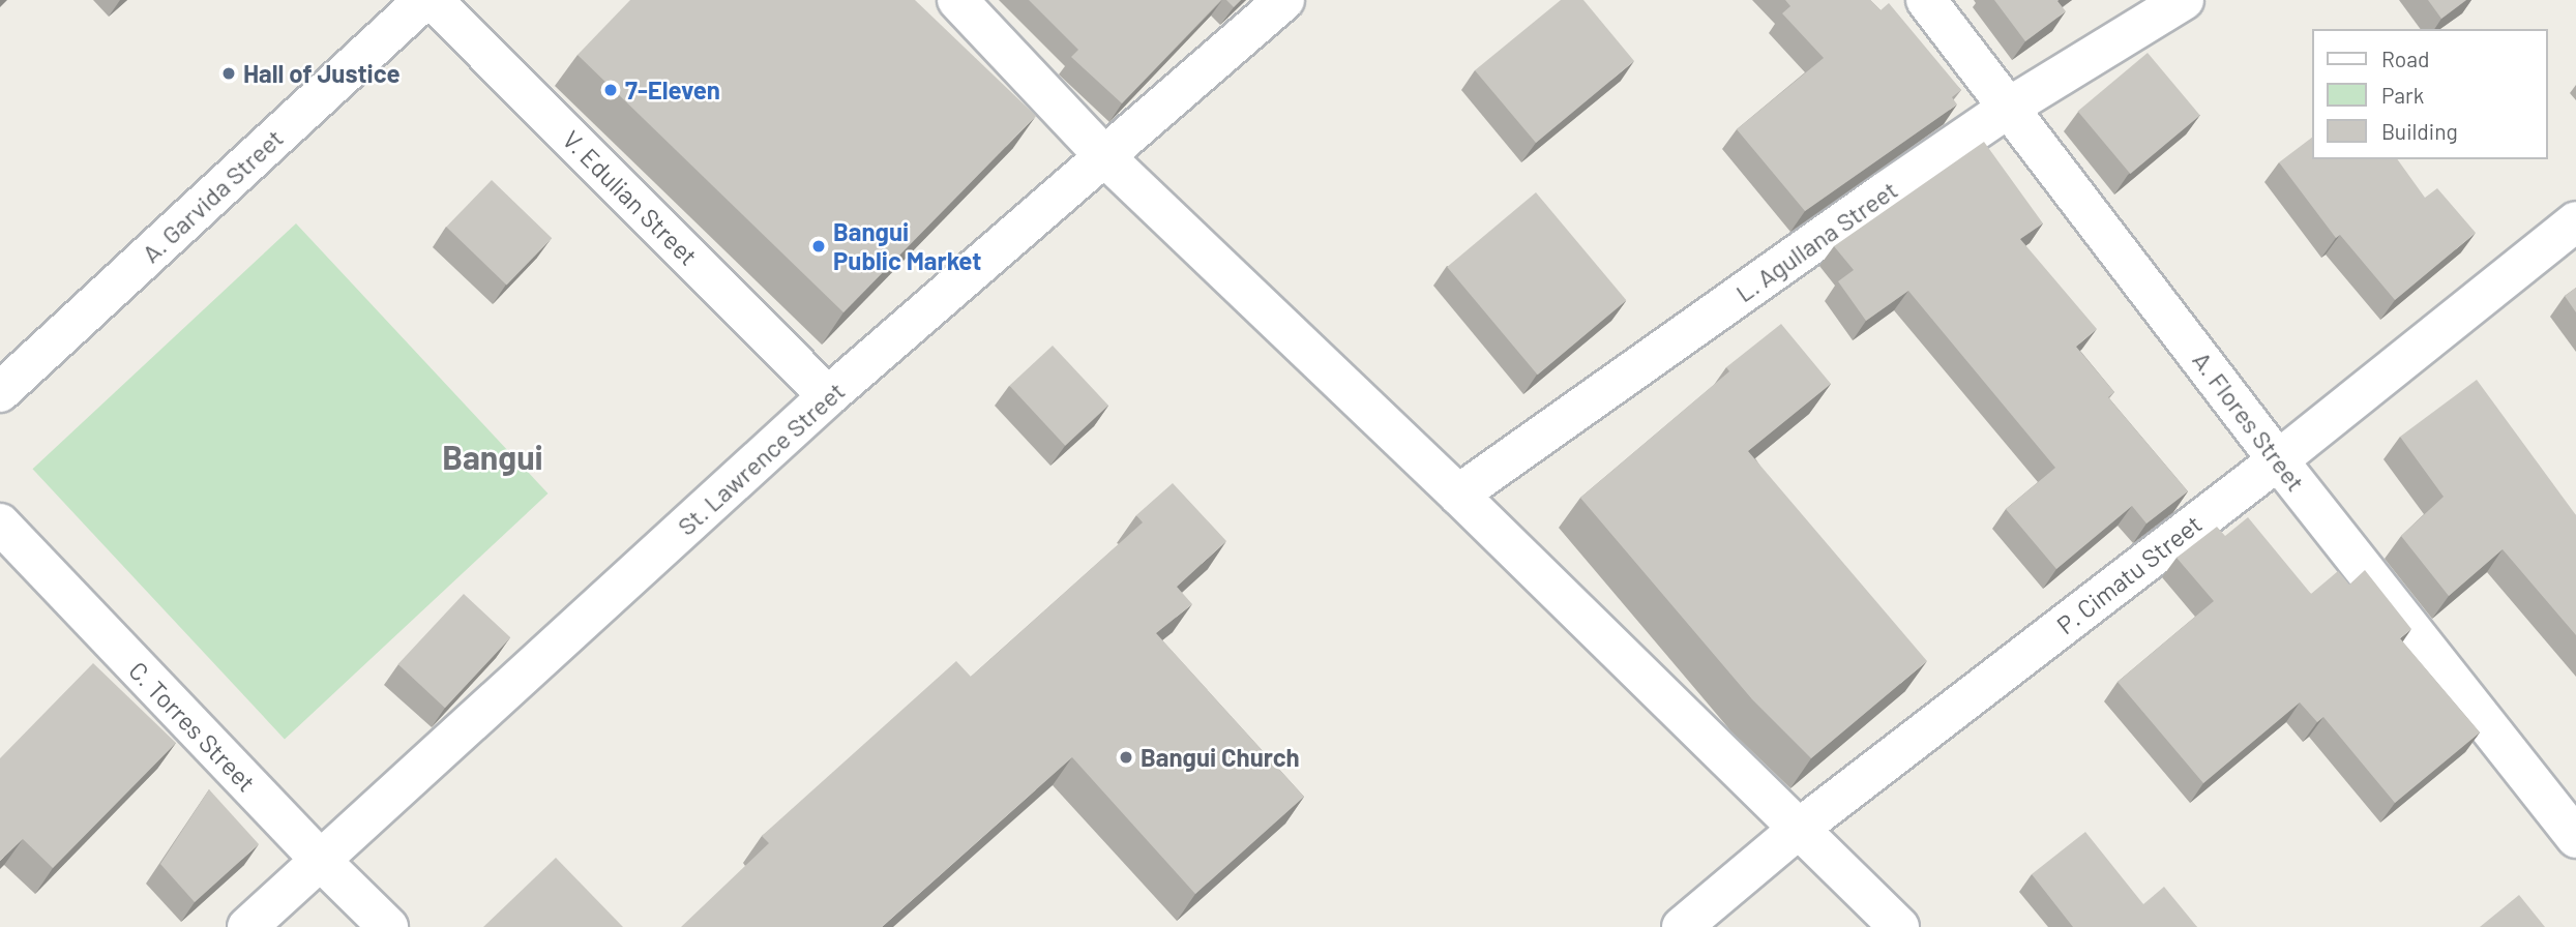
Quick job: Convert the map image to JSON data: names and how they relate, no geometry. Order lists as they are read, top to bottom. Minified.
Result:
{"streets":{"street":["A. Garvida Street","V. Edulian Street","L. Agullana Street","A. Flores Street","St. Lawrence Street","P. Cimatu Street","C. Torres Street"]},"crossings":[["V. Edulian Street","St. Lawrence Street"],["L. Agullana Street","A. Flores Street"],["A. Flores Street","P. Cimatu Street"],["St. Lawrence Street","C. Torres Street"]],"districts":["Bangui"],"places":["Hall of Justice","7-Eleven","Bangui Public Market","Bangui Church"],"legend":["Road","Park","Building"]}
